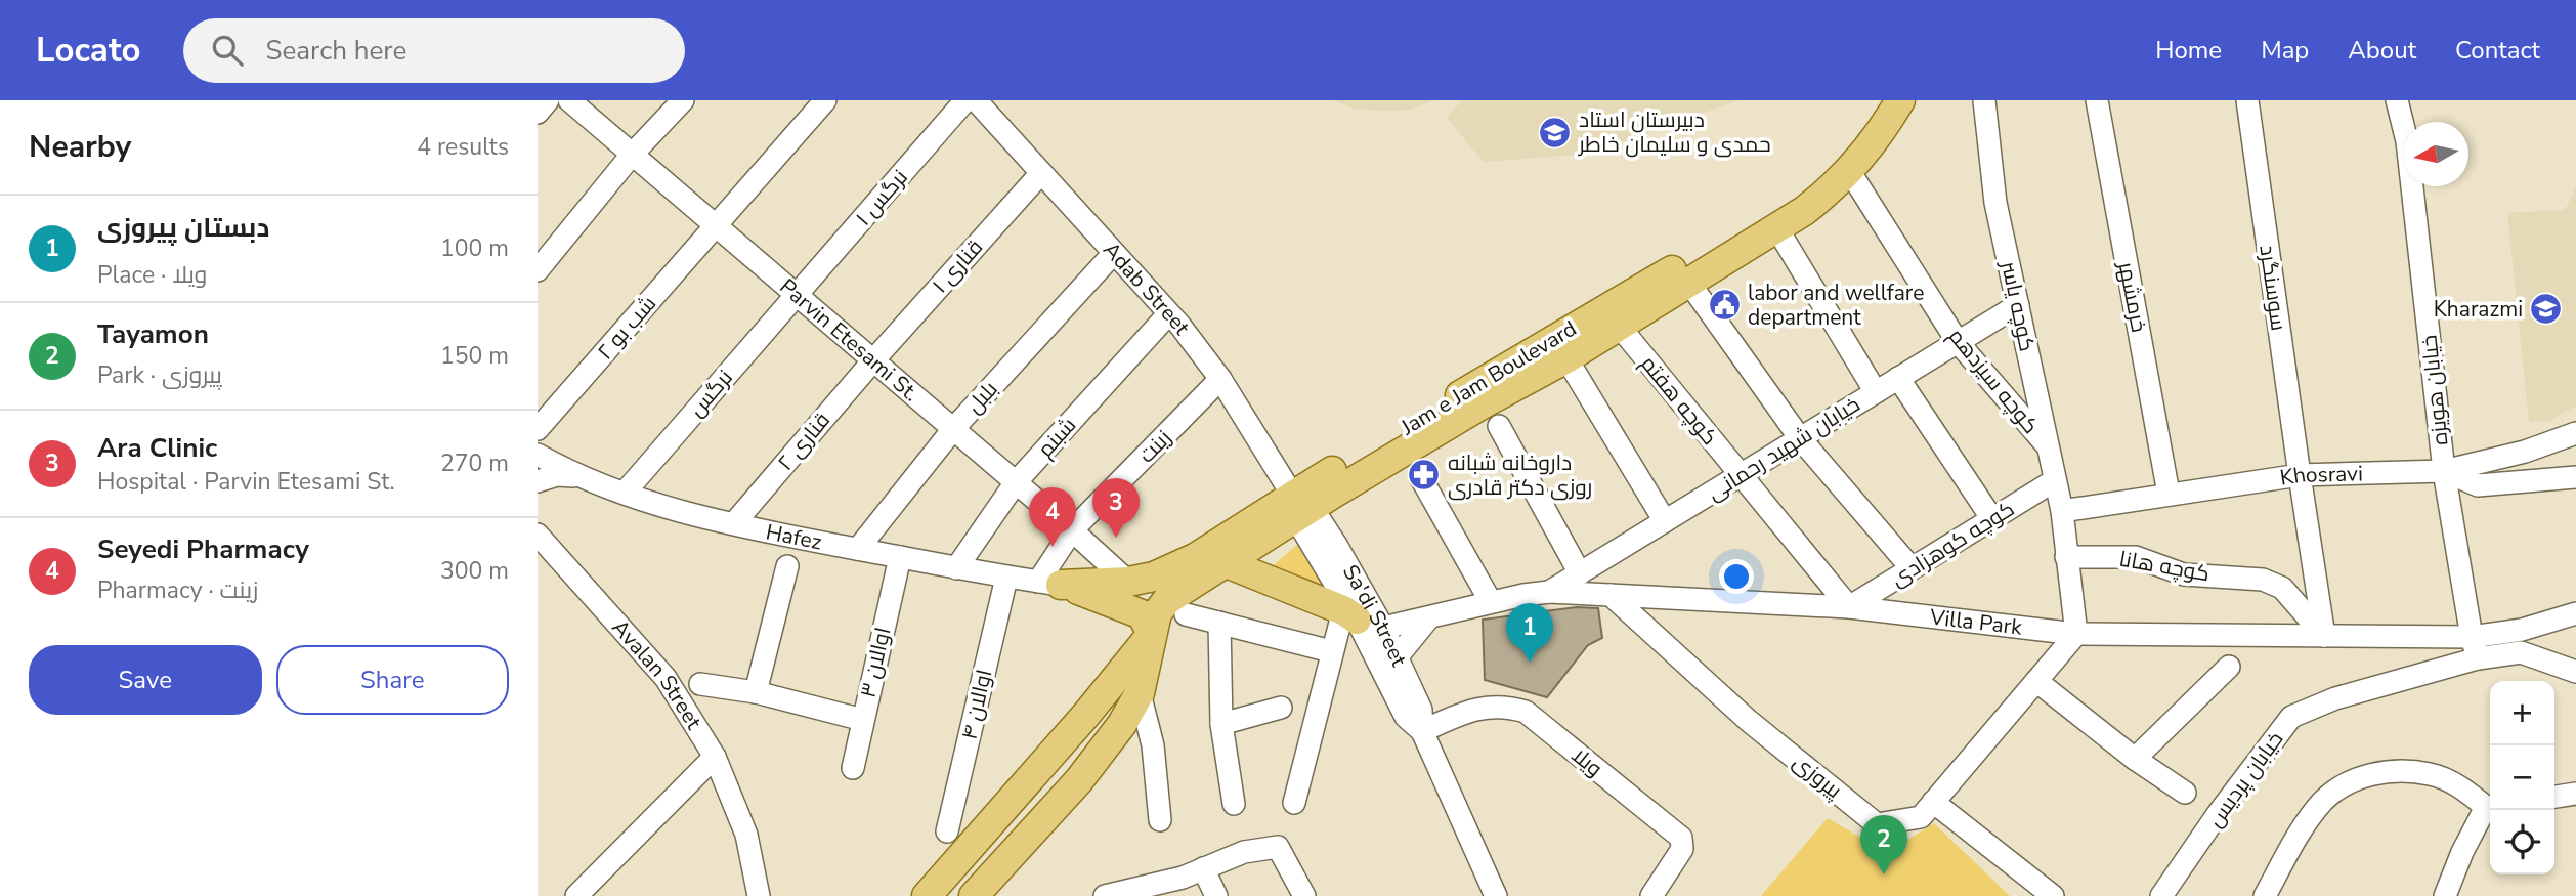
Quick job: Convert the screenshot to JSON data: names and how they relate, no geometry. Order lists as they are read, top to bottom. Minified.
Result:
{"streets":{"main road":["Jam e Jam Boulevard"],"street":["نرگس ۱","قناری ۱","سوسنگرد","Adab Street","خرمشهر","کوچه یاسر","شب بو ۲","Parvin Etesami St.","کوچه سیزدهم","خیابان هویزه","نرگس","بلبل","کوچه هفتم","شبنم","قناری ۲","زینت","خیابان شهید رحمانی","Khosravi","Hafez","کوچه کوهزادی","کوچه هانا","Sa'di Street","Villa Park","اوالان ۳","Avalan Street","اوالان ۴","ویلا","پیروزی","خیابان پردیس"]},"crossings":[["نرگس ۱","Parvin Etesami St."],["نرگس ۱","نرگس"],["قناری ۱","Adab Street"],["قناری ۱","Parvin Etesami St."],["قناری ۱","قناری ۲"],["سوسنگرد","Khosravi"],["سوسنگرد","کوچه هانا"],["سوسنگرد","Villa Park"],["Adab Street","Jam e Jam Boulevard"],["Adab Street","بلبل"],["Adab Street","شبنم"],["Adab Street","زینت"],["Adab Street","Sa'di Street"],["خرمشهر","Khosravi"],["کوچه یاسر","کوچه سیزدهم"],["کوچه یاسر","خیابان شهید رحمانی"],["کوچه یاسر","Khosravi"],["کوچه یاسر","کوچه کوهزادی"],["کوچه یاسر","کوچه هانا"],["کوچه یاسر","Villa Park"],["کوچه یاسر","پیروزی"],["شب بو ۲","Parvin Etesami St."],["Parvin Etesami St.","Jam e Jam Boulevard"],["Parvin Etesami St.","نرگس"],["Parvin Etesami St.","بلبل"],["Parvin Etesami St.","شبنم"],["Parvin Etesami St.","قناری ۲"],["Parvin Etesami St.","زینت"],["Jam e Jam Boulevard","کوچه سیزدهم"],["Jam e Jam Boulevard","کوچه هفتم"],["Jam e Jam Boulevard","زینت"],["Jam e Jam Boulevard","Hafez"],["Jam e Jam Boulevard","Sa'di Street"],["کوچه سیزدهم","خیابان شهید رحمانی"],["خیابان هویزه","Khosravi"],["خیابان هویزه","Villa Park"],["خیابان هویزه","خیابان پردیس"],["نرگس","Hafez"],["بلبل","Hafez"],["کوچه هفتم","خیابان شهید رحمانی"],["کوچه هفتم","کوچه کوهزادی"],["کوچه هفتم","Villa Park"],["شبنم","Hafez"],["قناری ۲","Hafez"],["زینت","Hafez"],["خیابان شهید رحمانی","Villa Park"],["Hafez","اوالان ۳"],["Hafez","اوالان ۴"],["کوچه کوهزادی","Villa Park"],["کوچه هانا","Villa Park"],["Sa'di Street","Villa Park"],["Sa'di Street","ویلا"],["Villa Park","پیروزی"]],"places":{"school or university":["دبیرستان استاد حمدی و سلیمان خاطر","Kharazmi"],"public building":["labor and wellfare department"],"pharmacy":["داروخانه شبانه روزی دکتر قادری"]},"north":"left","page":{"header":"Locato","search":"Search here","nav":["Home","Map","About","Contact"],"heading":["Nearby","4 results"],"list":[{"mark":"1","name":"دبستان پیروزی","note":"Place · ویلا","value":"100 m"},{"mark":"2","name":"Tayamon","note":"Park · پیروزی","value":"150 m"},{"mark":"3","name":"Ara Clinic","note":"Hospital · Parvin Etesami St.","value":"270 m"},{"mark":"4","name":"Seyedi Pharmacy","note":"Pharmacy · زینت","value":"300 m"}],"pins":["3","4","1","2"],"buttons":["Save","Share"],"map_buttons":["+","−"]}}
